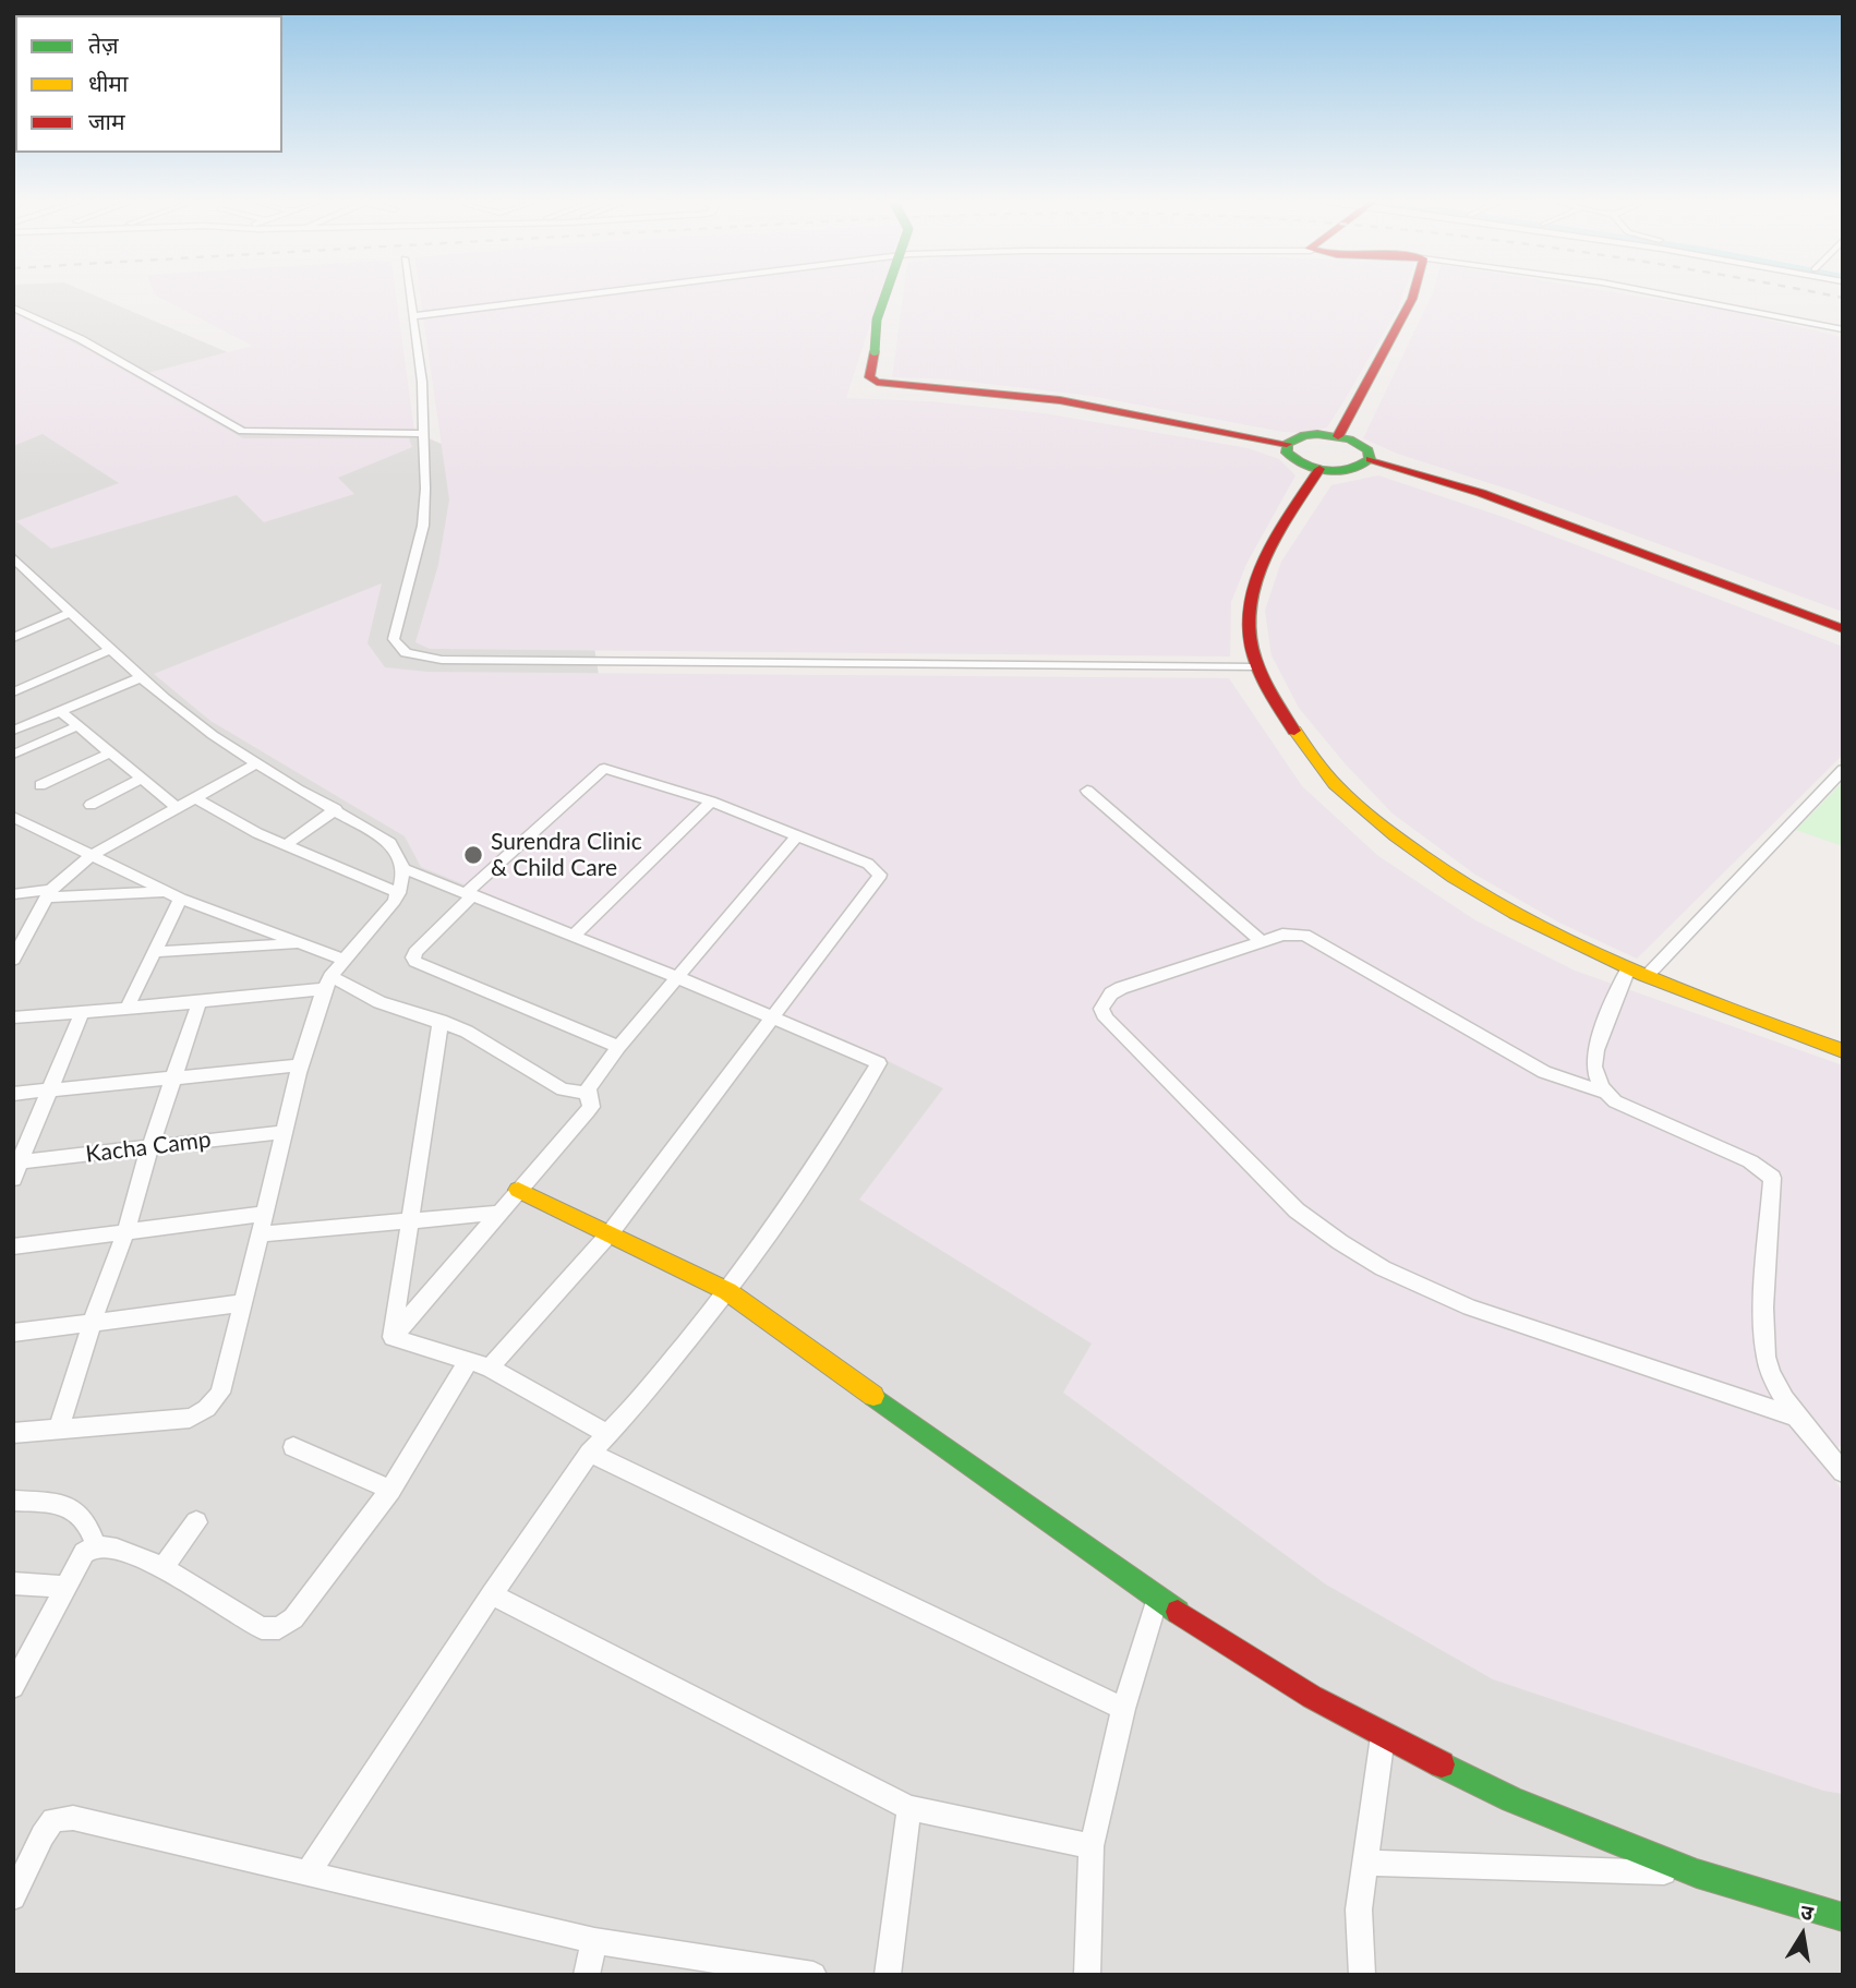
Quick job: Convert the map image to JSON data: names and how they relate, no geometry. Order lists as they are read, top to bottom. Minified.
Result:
{"streets":{"street":["Kacha Camp"]},"places":["Surendra Clinic & Child Care"],"legend":["तेज़","धीमा","जाम"],"north":"top"}
